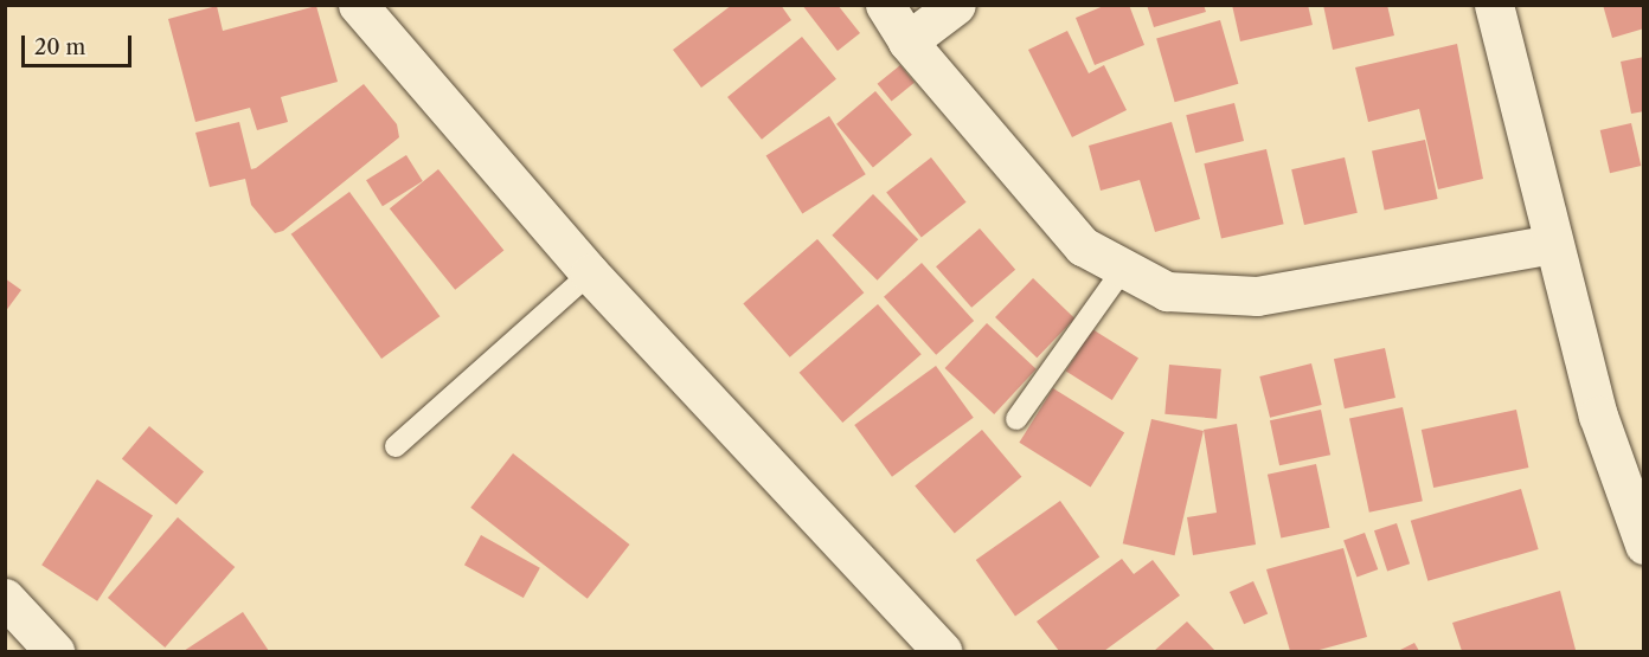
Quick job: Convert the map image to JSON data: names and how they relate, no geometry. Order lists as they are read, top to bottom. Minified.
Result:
{"scale_bar":"20 m"}
